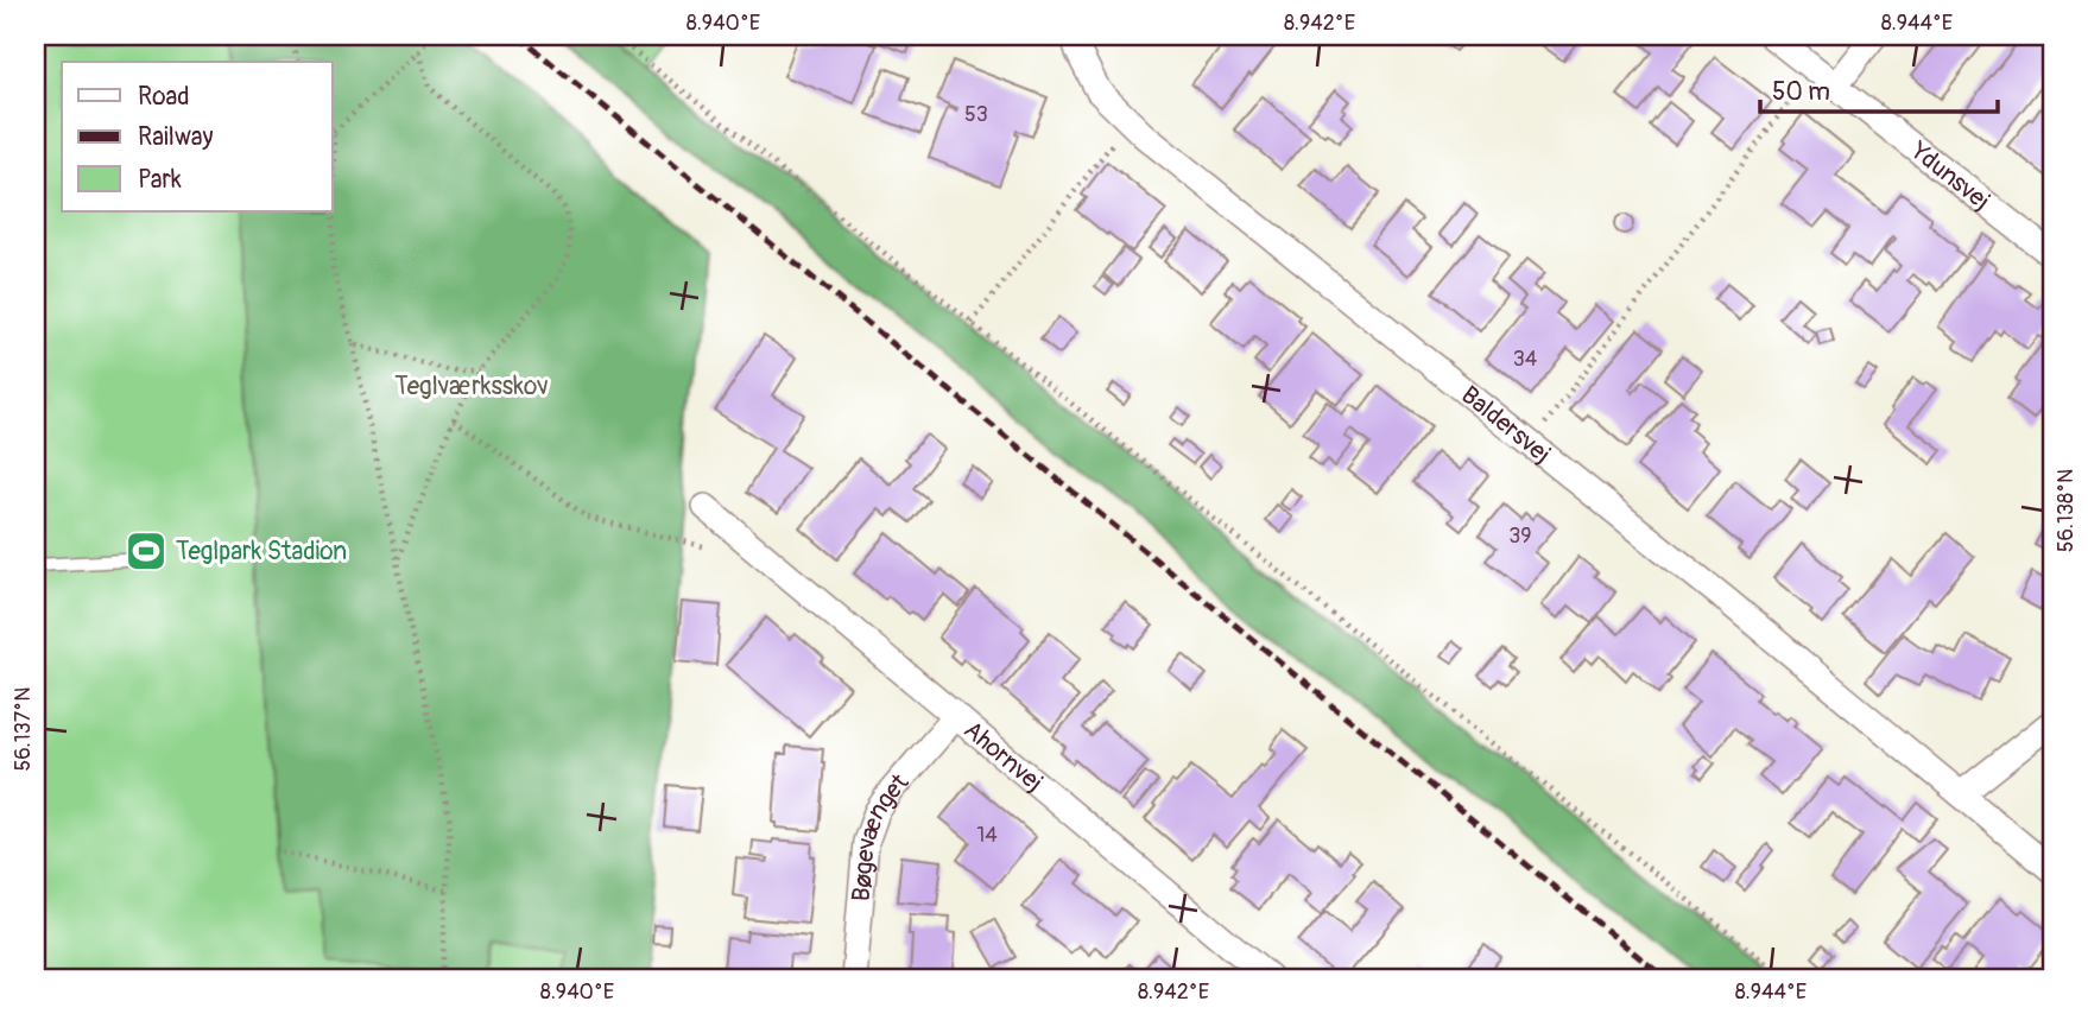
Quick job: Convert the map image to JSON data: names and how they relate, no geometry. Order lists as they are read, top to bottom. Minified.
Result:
{"streets":{"street":["Ydunsvej","Baldersvej","Ahornvej","Bøgevænget"]},"crossings":[["Ahornvej","Bøgevænget"]],"parks":["Teglværksskov"],"places":{"sports":["Teglpark Stadion"]},"house_numbers":["53","34","39","14"],"legend":["Road","Railway","Park"],"scale_bar":"50 m","coordinates":["8.940°E","8.942°E","8.944°E","56.138°N","56.137°N"]}
